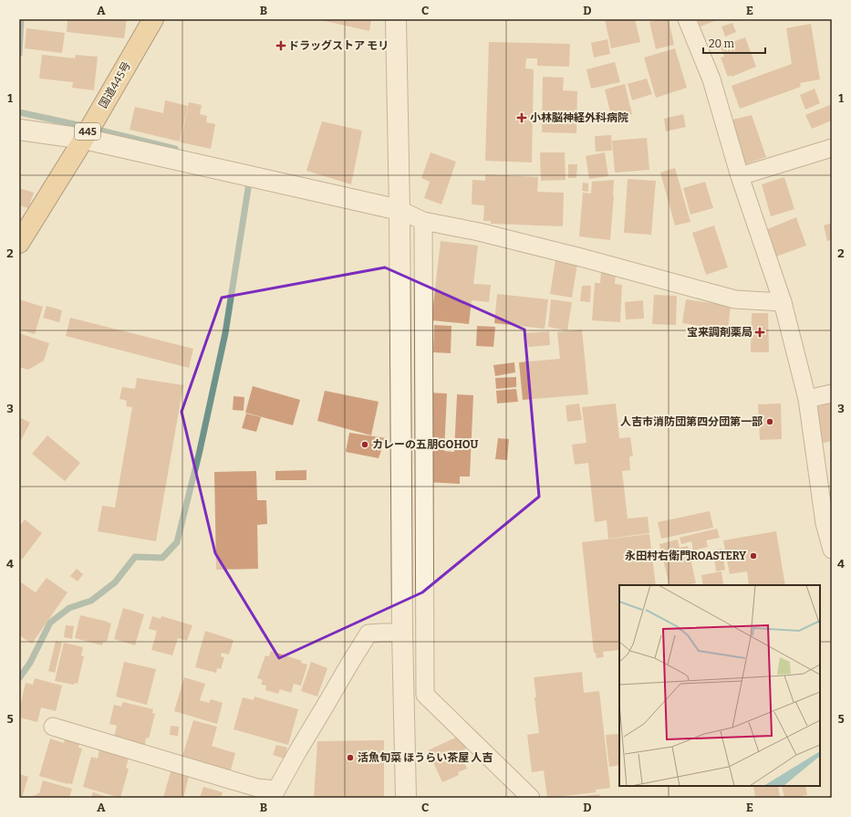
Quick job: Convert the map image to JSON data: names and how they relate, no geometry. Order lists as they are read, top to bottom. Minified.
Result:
{"streets":{"highway":["国道445号","445"]},"places":{"health":["ドラッグストア モリ","小林脳神経外科病院","宝来調剤薬局"],"other":["人吉市消防団第四分団第一部","カレーの五朋GOHOU","永田村右衛門ROASTERY","活魚旬菜 ほうらい茶屋 人吉"]},"scale_bar":"20 m","grid":{"columns":["A","B","C","D","E"],"rows":["1","2","3","4","5"]}}
